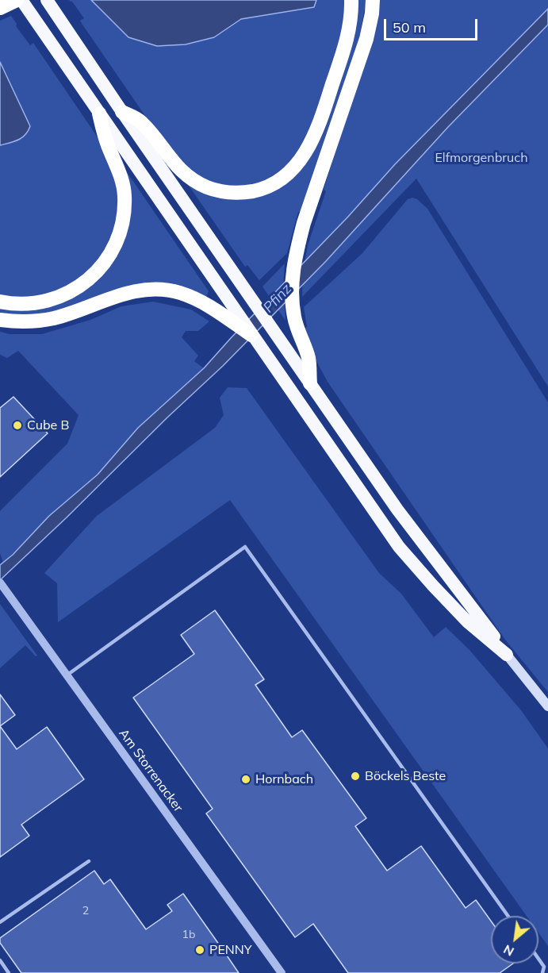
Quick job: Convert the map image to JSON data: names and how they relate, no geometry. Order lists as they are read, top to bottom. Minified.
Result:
{"streets":{"street":["Am Storrenacker"]},"water":["Pfinz"],"parks":["Elfmorgenbruch"],"places":["Cube B","Böckels Beste","Hornbach","PENNY"],"house_numbers":["2","1b"],"scale_bar":"50 m","north":"bottom left"}
